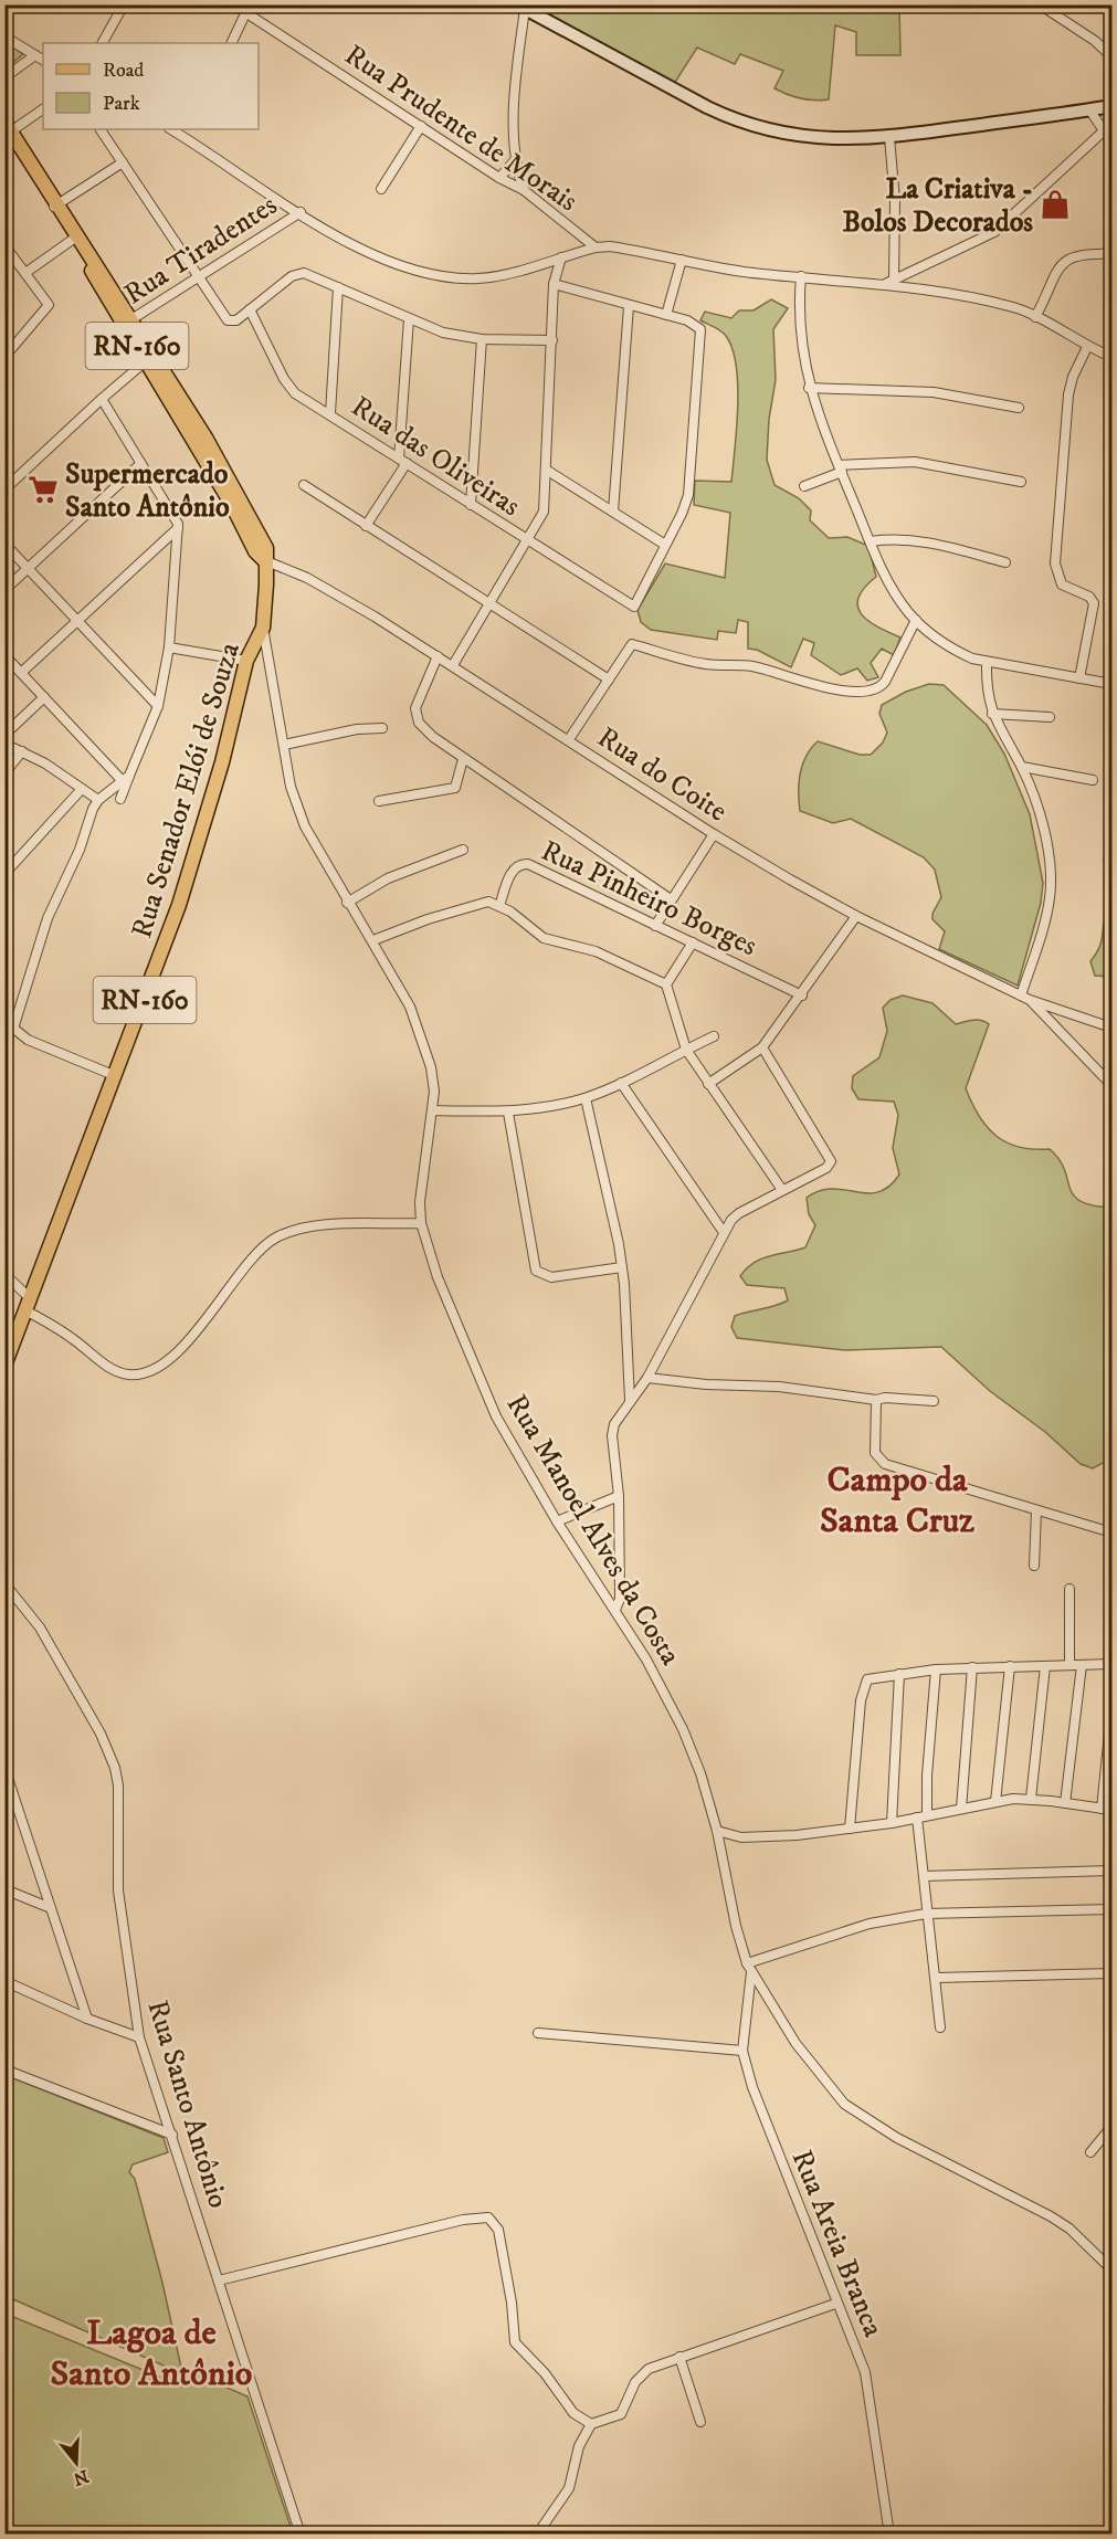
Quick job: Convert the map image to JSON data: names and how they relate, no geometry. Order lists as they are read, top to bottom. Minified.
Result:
{"streets":{"main road":["RN-160","Rua Senador Elói de Souza"],"street":["Rua Prudente de Morais","Rua Tiradentes","Rua das Oliveiras","Rua do Coite","Rua Pinheiro Borges","Rua Manoel Alves da Costa","Rua Santo Antônio","Rua Areia Branca"]},"crossings":[["Rua Tiradentes","Rua Senador Elói de Souza"],["Rua do Coite","Rua Senador Elói de Souza"],["Rua Senador Elói de Souza","Rua Manoel Alves da Costa"],["Rua Manoel Alves da Costa","Rua Areia Branca"]],"districts":["Campo da Santa Cruz","Lagoa de Santo Antônio"],"places":{"shop":["La Criativa - Bolos Decorados"],"supermarket":["Supermercado Santo Antônio"]},"legend":["Road","Park"],"north":"bottom"}
